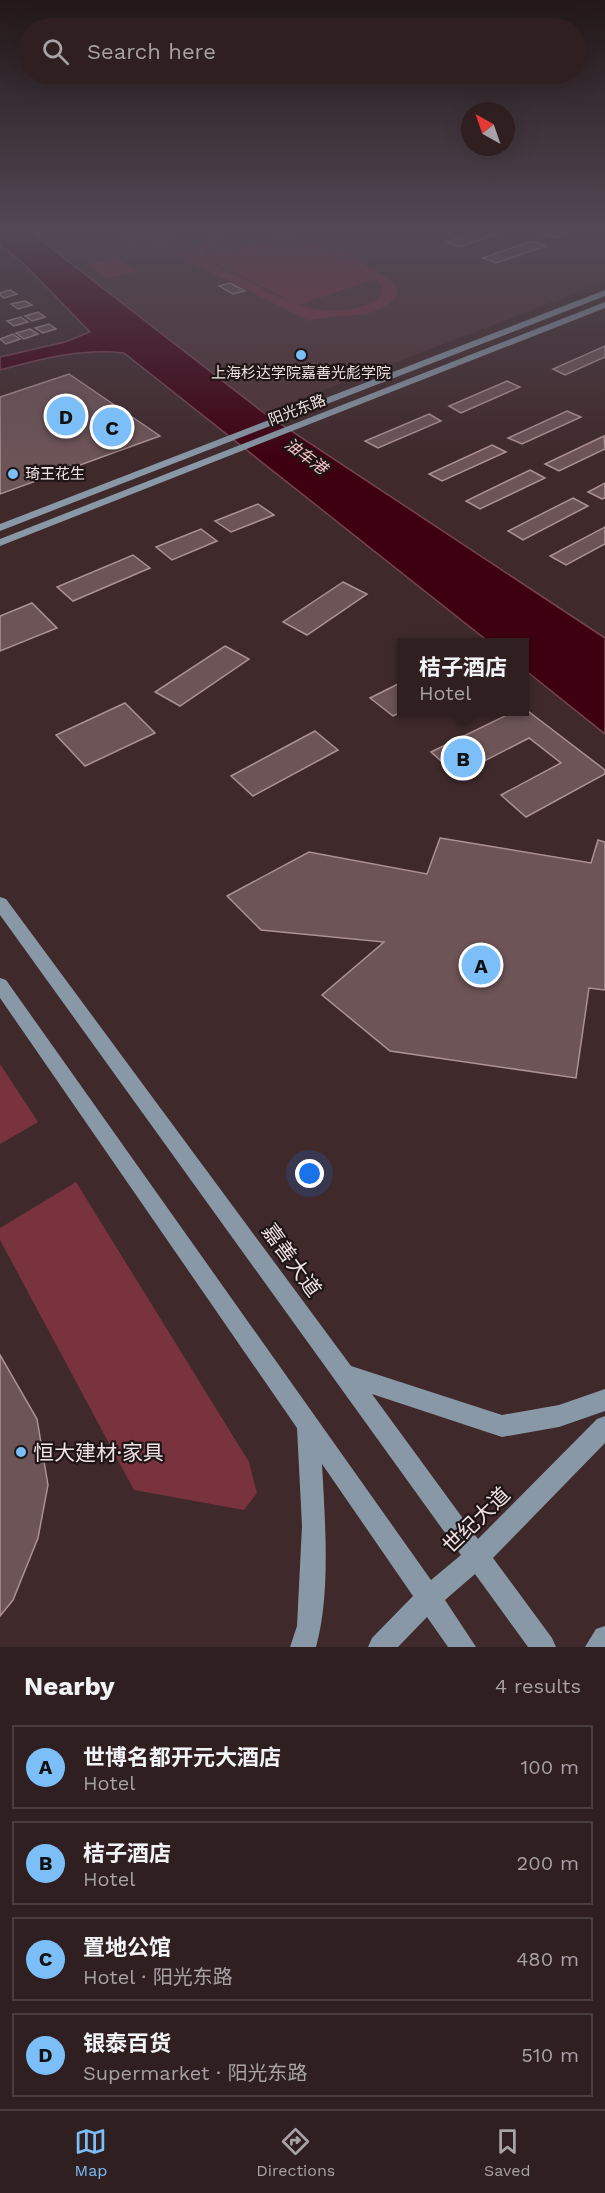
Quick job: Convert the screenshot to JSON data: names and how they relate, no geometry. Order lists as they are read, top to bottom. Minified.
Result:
{"streets":{"main road":["阳光东路","嘉善大道","世纪大道"]},"crossings":[["嘉善大道","世纪大道"]],"water":["油车港"],"places":["上海杉达学院嘉善光彪学院","琦王花生","恒大建材·家具"],"north":"top left","page":{"search":"Search here","pins":["D","C","B","A"],"popup":["桔子酒店","Hotel"],"heading":["Nearby","4 results"],"list":[{"mark":"A","name":"世博名都开元大酒店","note":"Hotel","value":"100 m"},{"mark":"B","name":"桔子酒店","note":"Hotel","value":"200 m"},{"mark":"C","name":"置地公馆","note":"Hotel · 阳光东路","value":"480 m"},{"mark":"D","name":"银泰百货","note":"Supermarket · 阳光东路","value":"510 m"}],"nav":["Map","Directions","Saved"]}}
